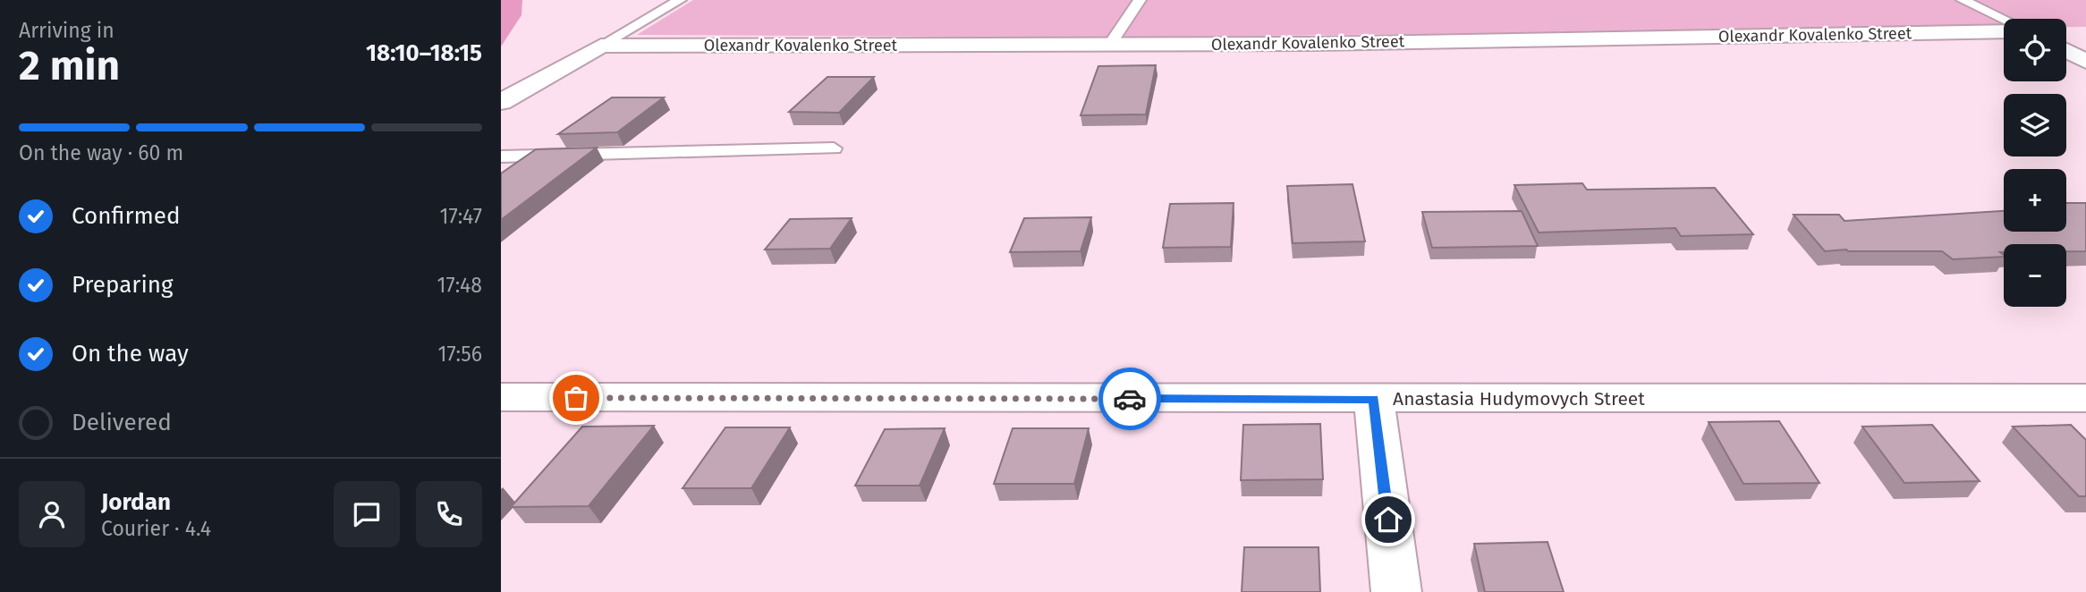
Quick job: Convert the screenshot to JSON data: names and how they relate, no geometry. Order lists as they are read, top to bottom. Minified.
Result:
{"streets":{"street":["Olexandr Kovalenko Street","Anastasia Hudymovych Street"]},"page":{"heading":["2 min","Arriving in","18:10–18:15"],"panel":["Jordan","Courier · 4.4"],"map_buttons":["+","−"],"bar":"On the way · 60 m","list":[["Confirmed","17:47"],["Preparing","17:48"],["On the way","17:56"],"Delivered"]}}
